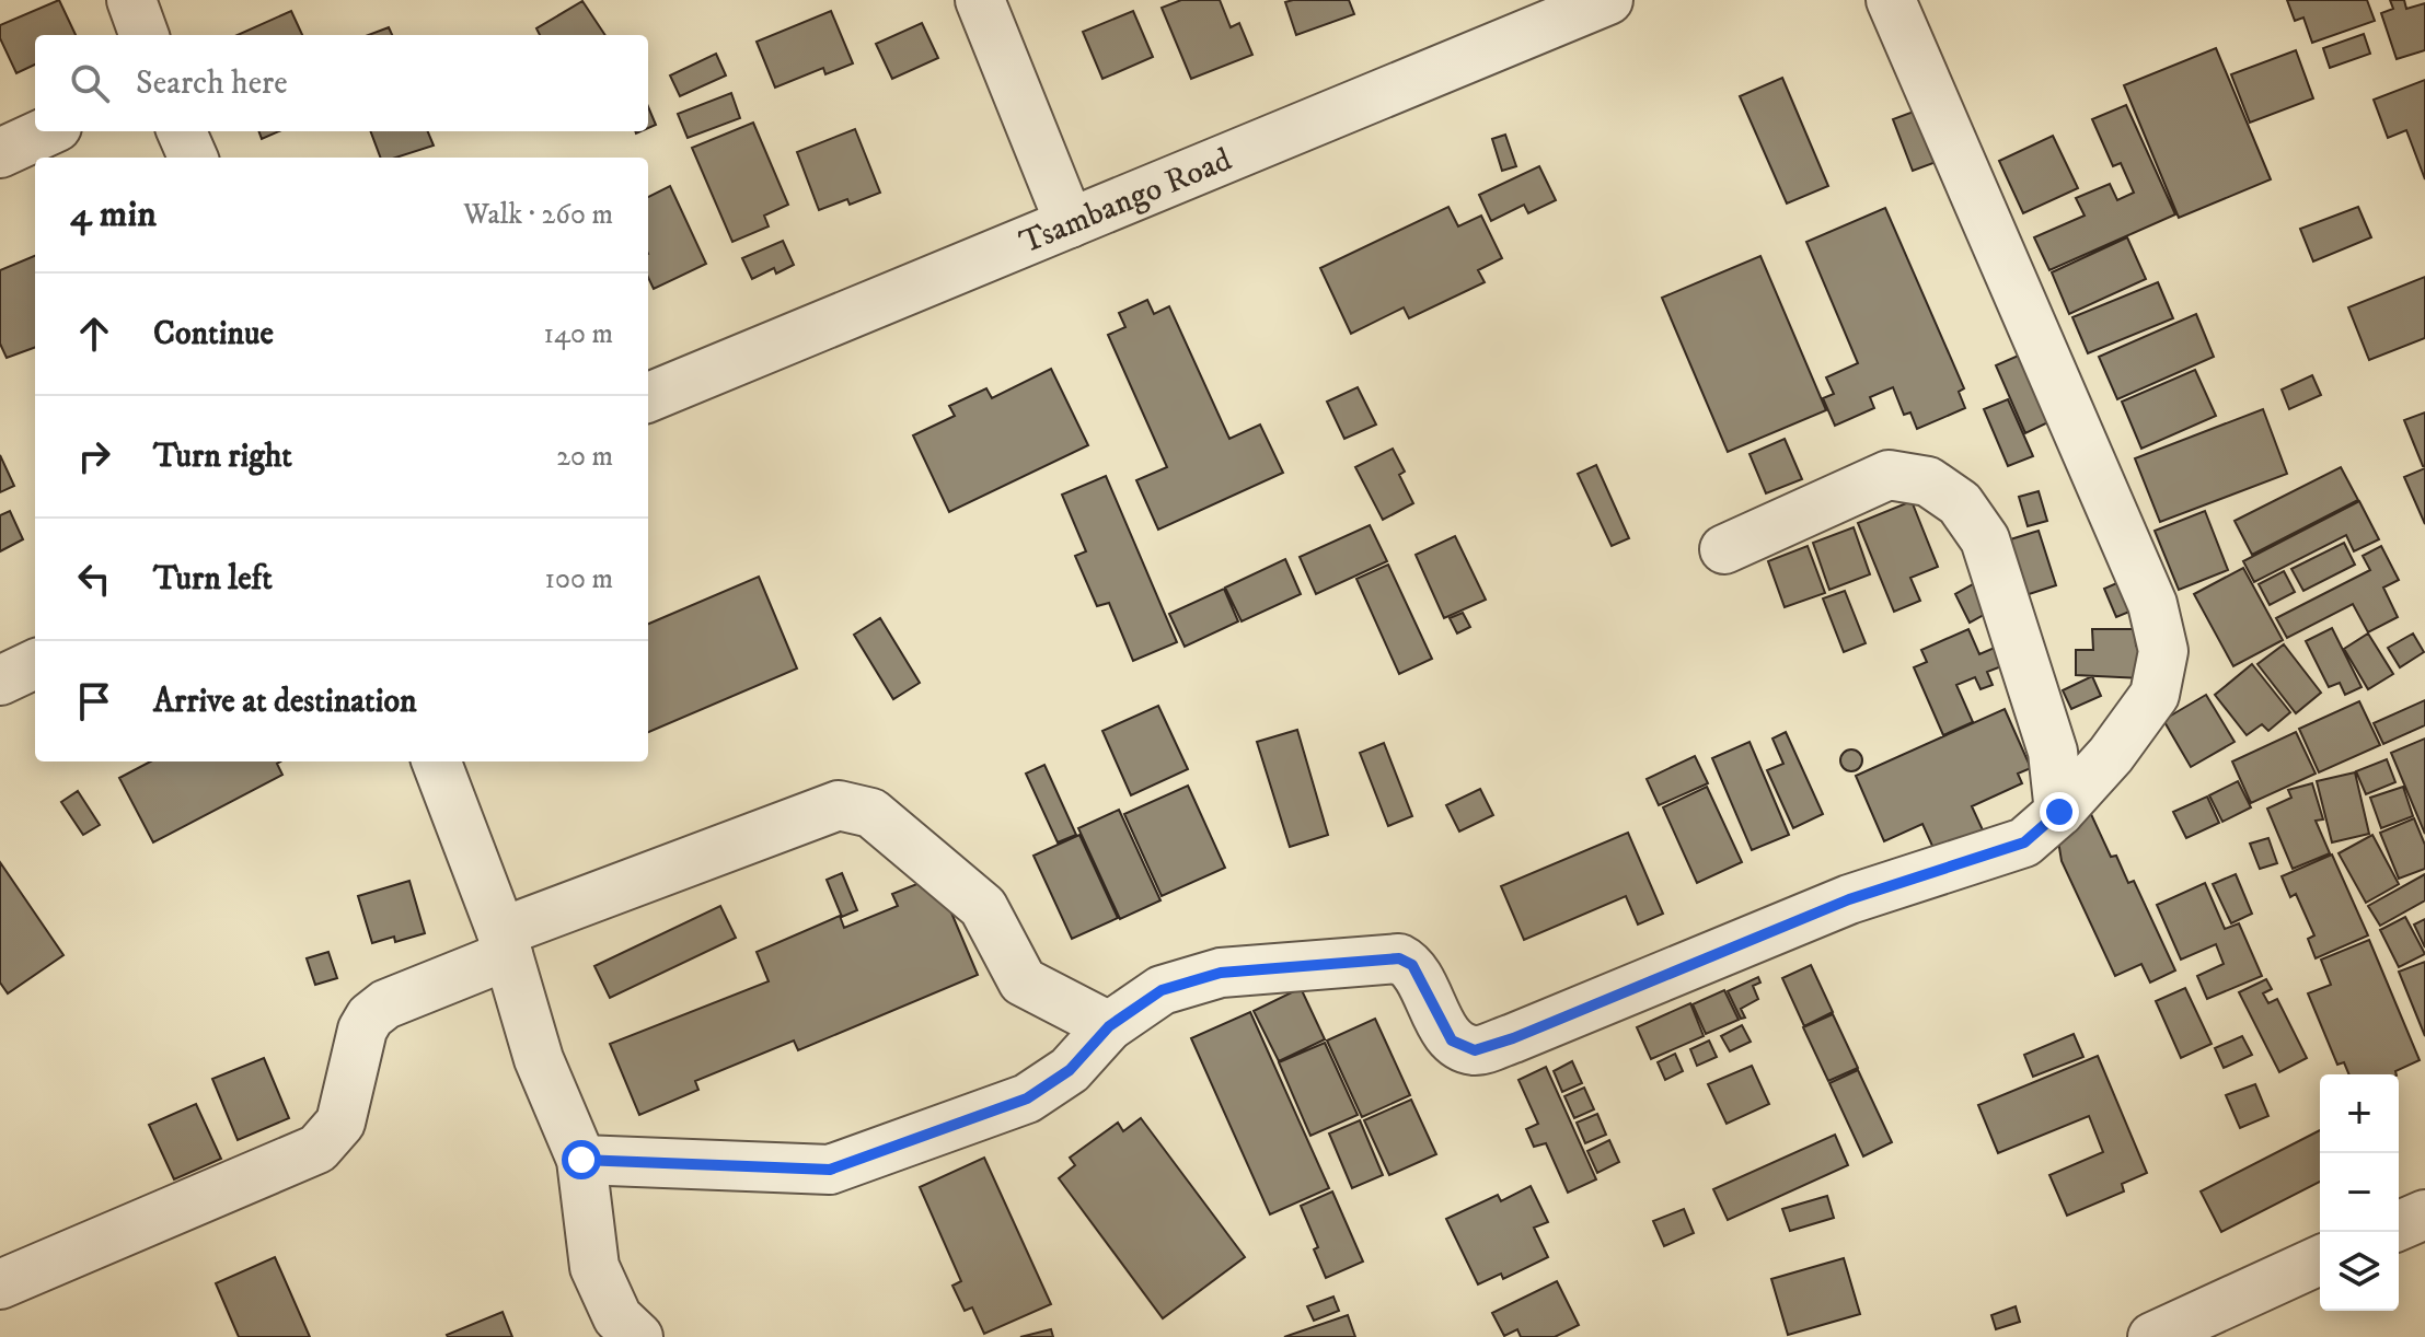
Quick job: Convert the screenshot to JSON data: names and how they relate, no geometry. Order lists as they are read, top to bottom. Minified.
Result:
{"streets":{"street":["Tsambango Road"]},"page":{"search":"Search here","heading":["4 min","Walk · 260 m"],"list":[["Continue","140 m"],["Turn right","20 m"],["Turn left","100 m"],"Arrive at destination"],"map_buttons":["+","−"]}}
